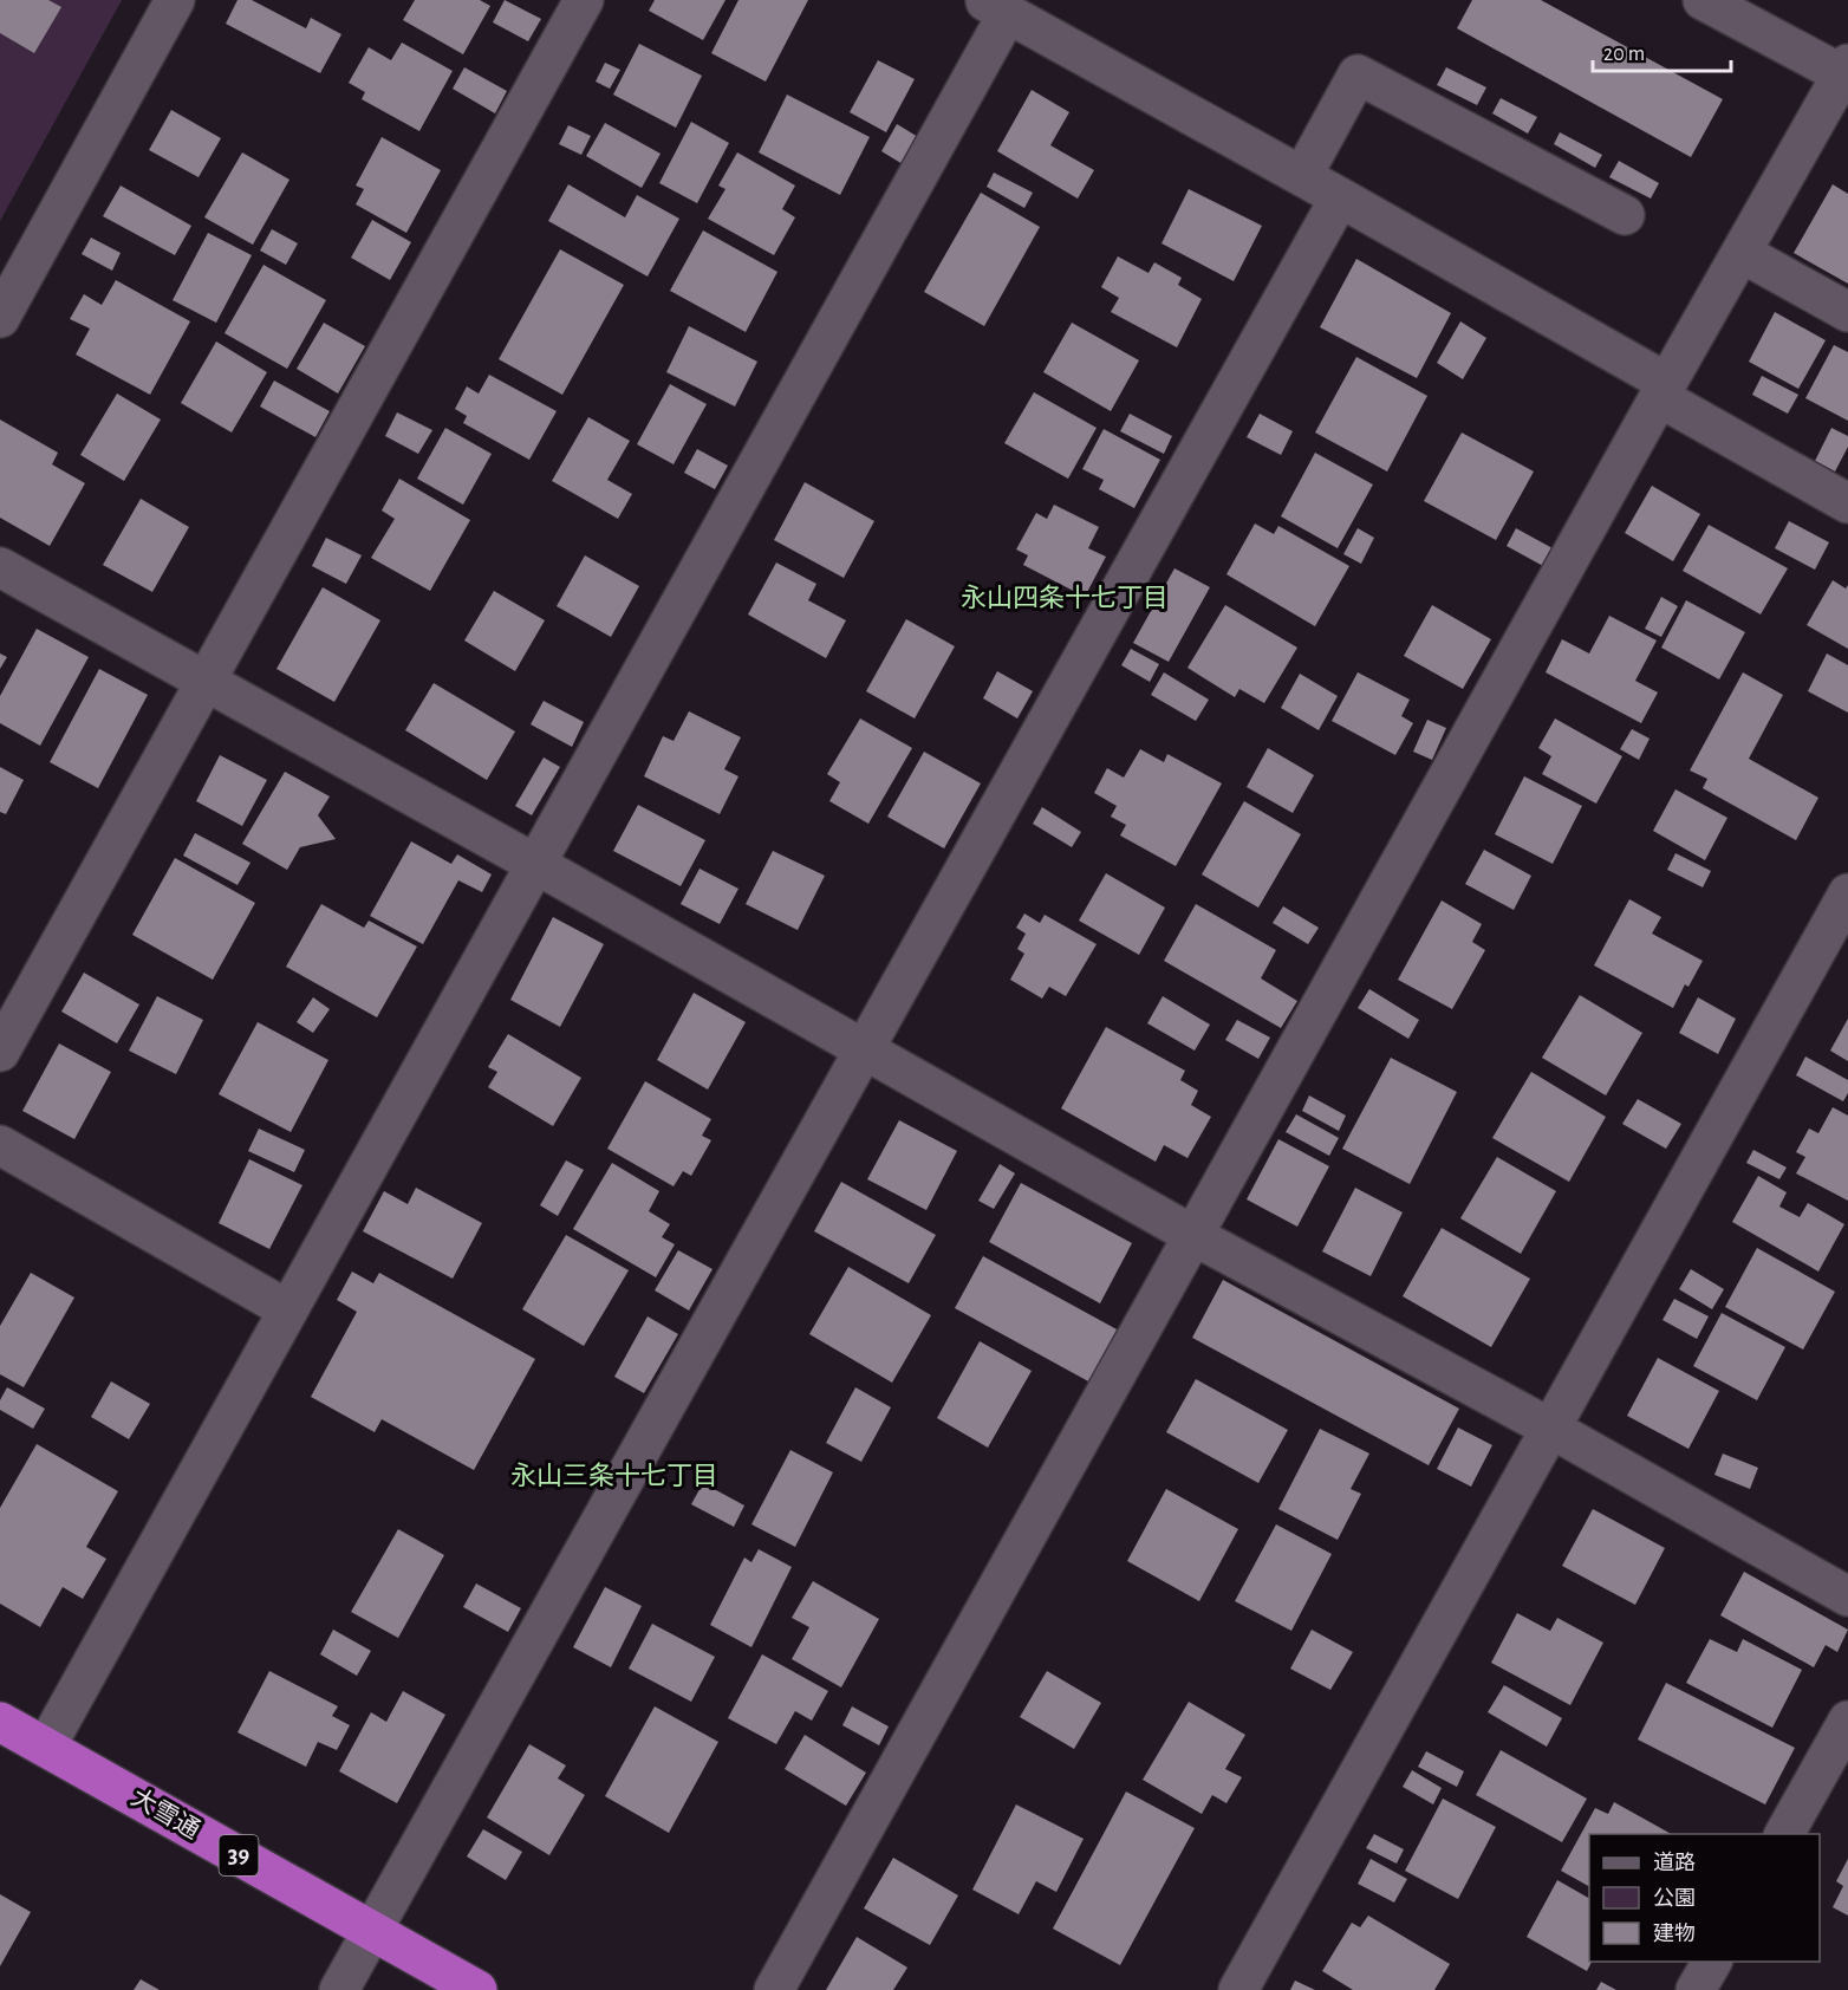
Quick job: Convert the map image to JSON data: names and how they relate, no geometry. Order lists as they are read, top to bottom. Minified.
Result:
{"streets":{"highway":["大雪通","39"]},"districts":["永山四条十七丁目","永山三条十七丁目"],"legend":["道路","公園","建物"],"scale_bar":"20 m"}
